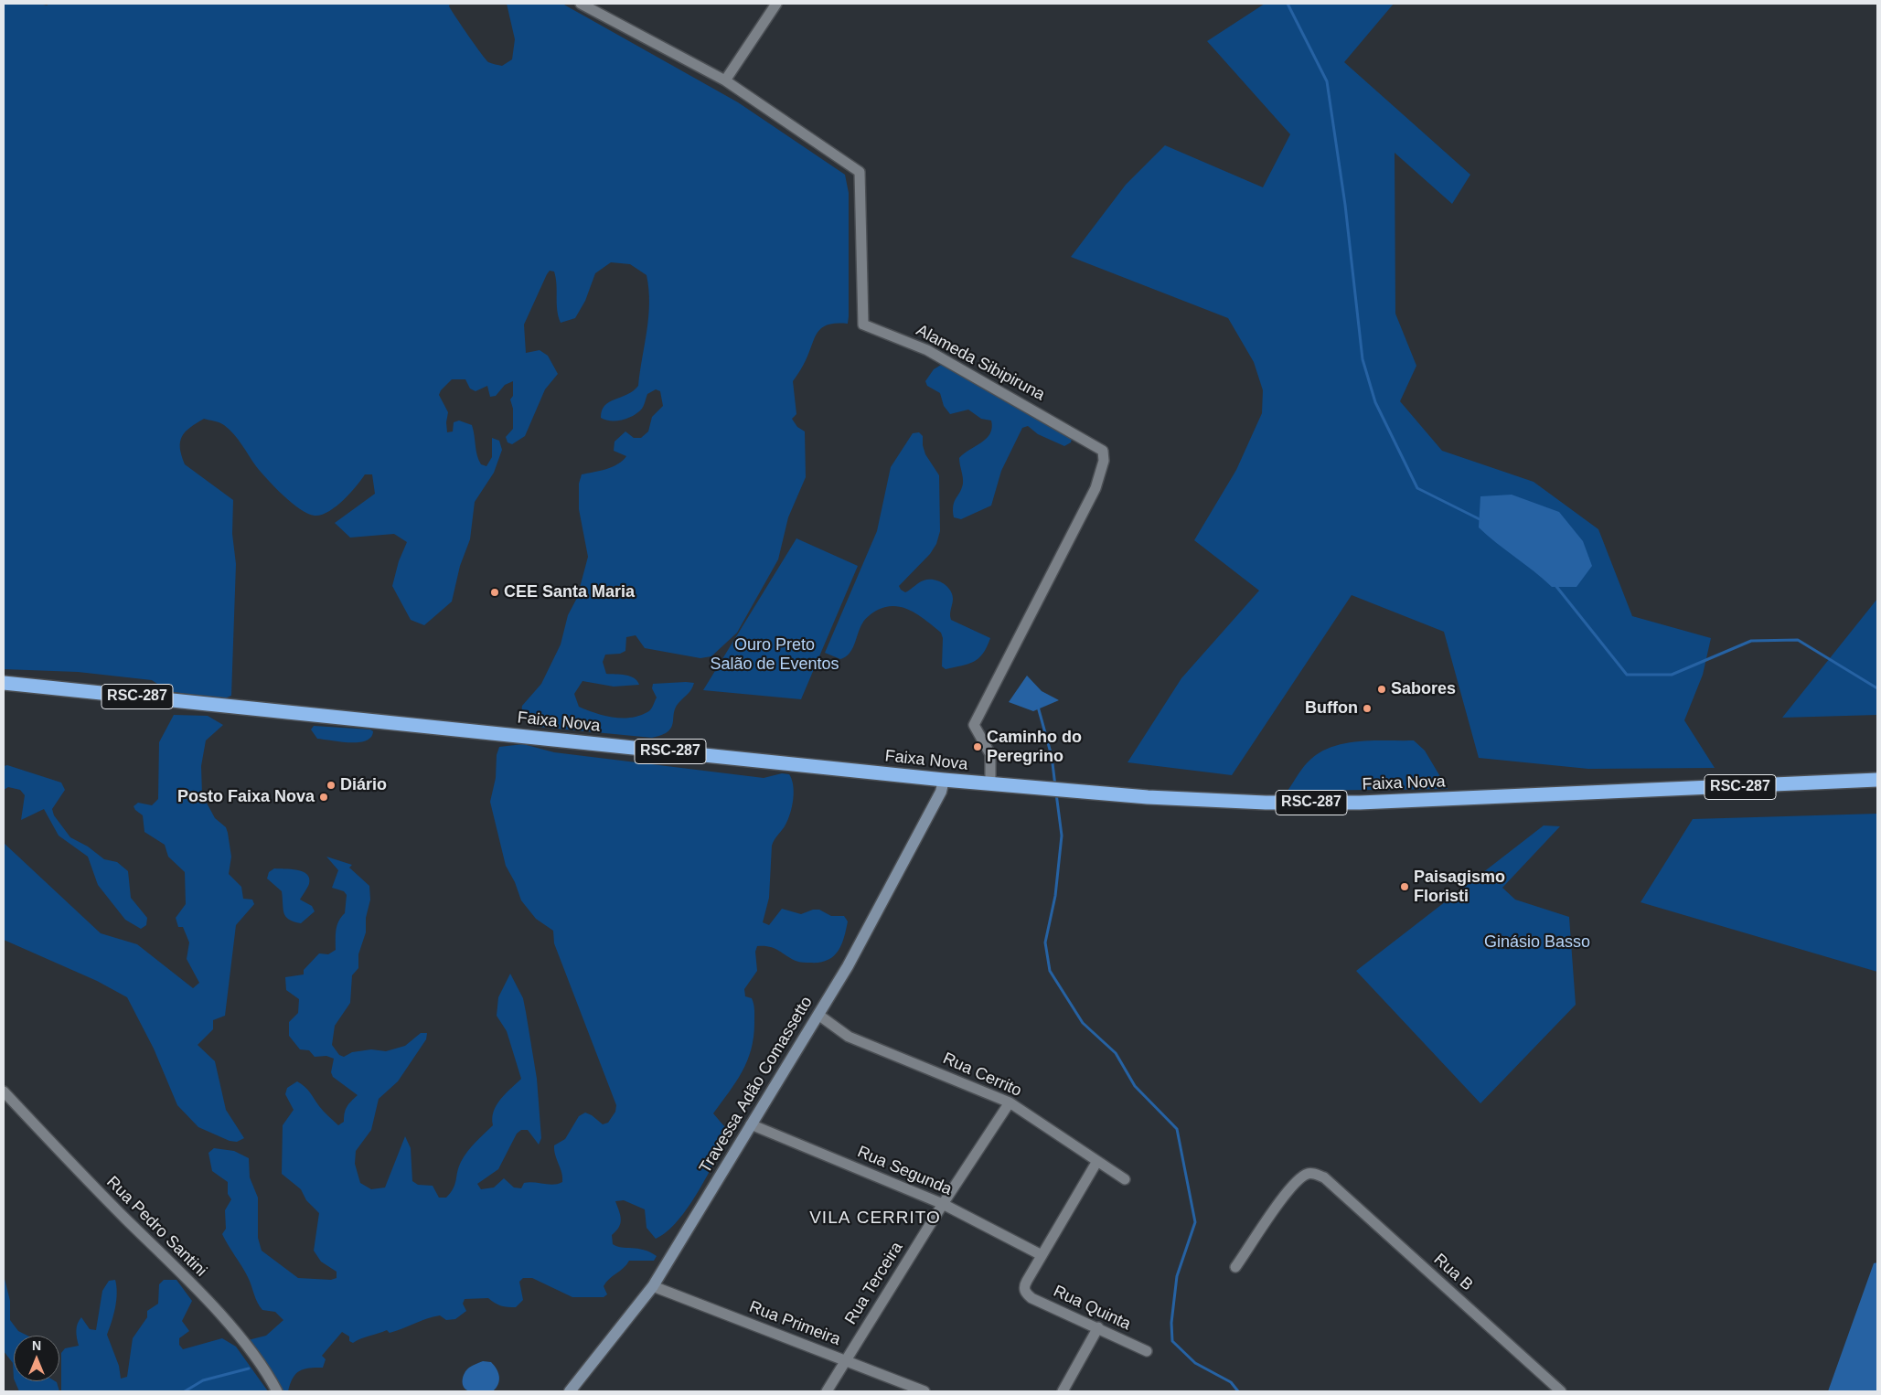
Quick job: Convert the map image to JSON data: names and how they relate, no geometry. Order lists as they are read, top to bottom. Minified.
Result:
{"streets":{"highway":["RSC-287","Faixa Nova"],"street":["Alameda Sibipiruna","Rua Cerrito","Travessa Adão Comassetto","Rua Segunda","Rua Pedro Santini","Rua B","Rua Terceira","Rua Quinta","Rua Primeira"]},"crossings":[["Alameda Sibipiruna","Faixa Nova"],["Faixa Nova","Travessa Adão Comassetto"],["Rua Cerrito","Travessa Adão Comassetto"],["Rua Cerrito","Rua Terceira"],["Travessa Adão Comassetto","Rua Segunda"],["Travessa Adão Comassetto","Rua Primeira"],["Rua Segunda","Rua Terceira"],["Rua Segunda","Rua Quinta"],["Rua Terceira","Rua Primeira"]],"districts":["VILA CERRITO"],"parks":["Ouro Preto Salão de Eventos","Ginásio Basso"],"places":["CEE Santa Maria","Sabores","Buffon","Caminho do Peregrino","Diário","Posto Faixa Nova","Paisagismo Floristi"],"north":"top"}
